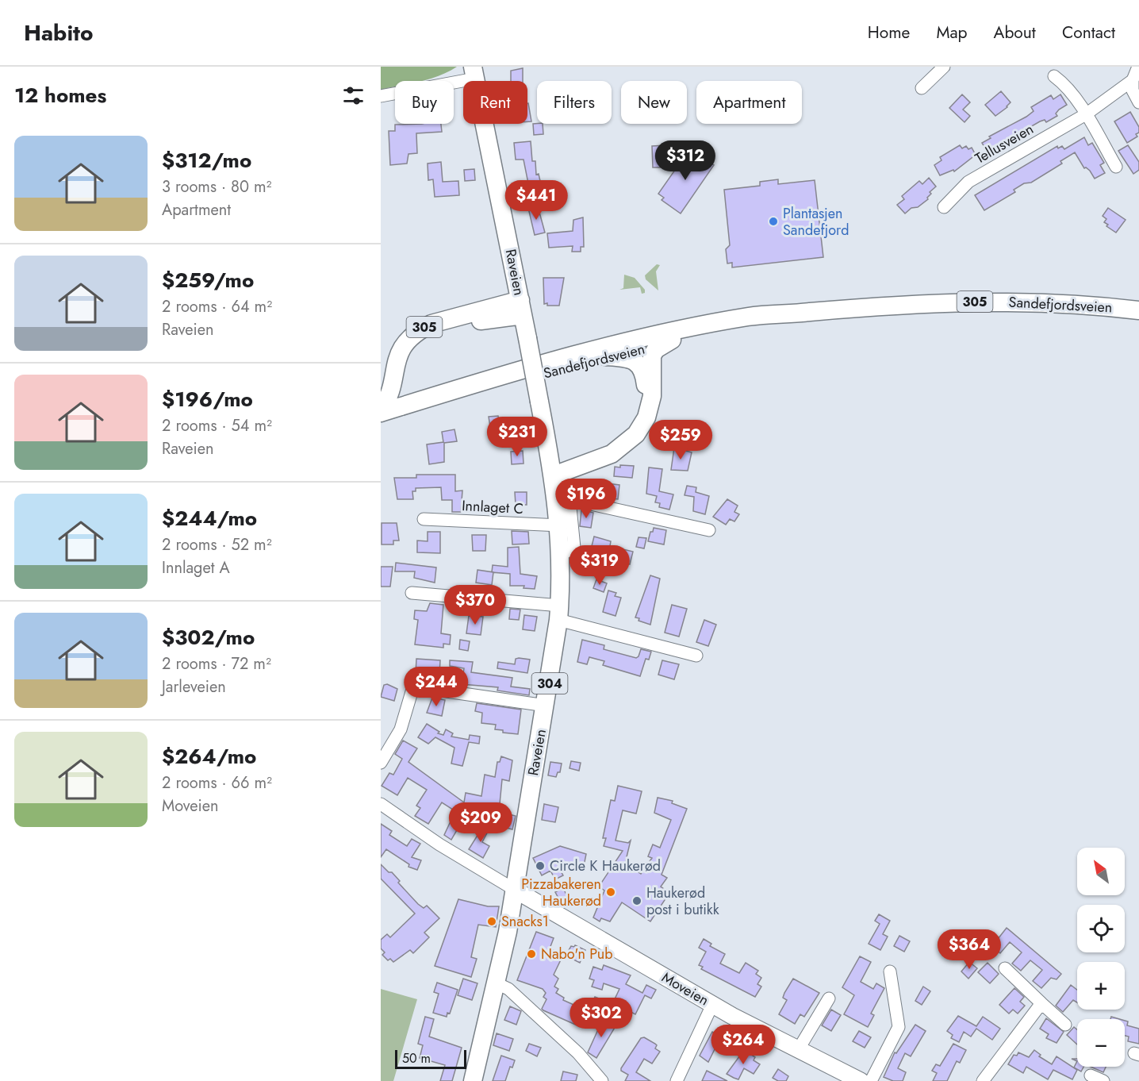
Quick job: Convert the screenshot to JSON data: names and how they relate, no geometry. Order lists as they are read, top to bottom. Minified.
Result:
{"streets":{"main road":["Raveien","305","Sandefjordsveien","304"],"street":["Tellusveien","Innlaget C","Moveien"]},"crossings":[["Raveien","305"],["Raveien","Innlaget C"],["Raveien","Moveien"],["305","Sandefjordsveien"]],"places":["Plantasjen Sandefjord","Circle K Haukerød","Pizzabakeren Haukerød","Haukerød post i butikk","Snacks1","Nabo'n Pub"],"scale_bar":"50 m","north":"top left","page":{"header":"Habito","nav":["Home","Map","About","Contact"],"heading":"12 homes","chip":["Buy","Rent","Filters","New","Apartment"],"list":[{"name":"$312/mo","note":"3 rooms · 80 m² · Apartment"},{"name":"$259/mo","note":"2 rooms · 64 m² · Raveien"},{"name":"$196/mo","note":"2 rooms · 54 m² · Raveien"},{"name":"$244/mo","note":"2 rooms · 52 m² · Innlaget A"},{"name":"$302/mo","note":"2 rooms · 72 m² · Jarleveien"},{"name":"$264/mo","note":"2 rooms · 66 m² · Moveien"}],"price":["$312","$441","$231","$259","$196","$319","$370","$244","$209","$364","$302","$264"],"map_buttons":["+","−"],"scale":"50 m"}}
